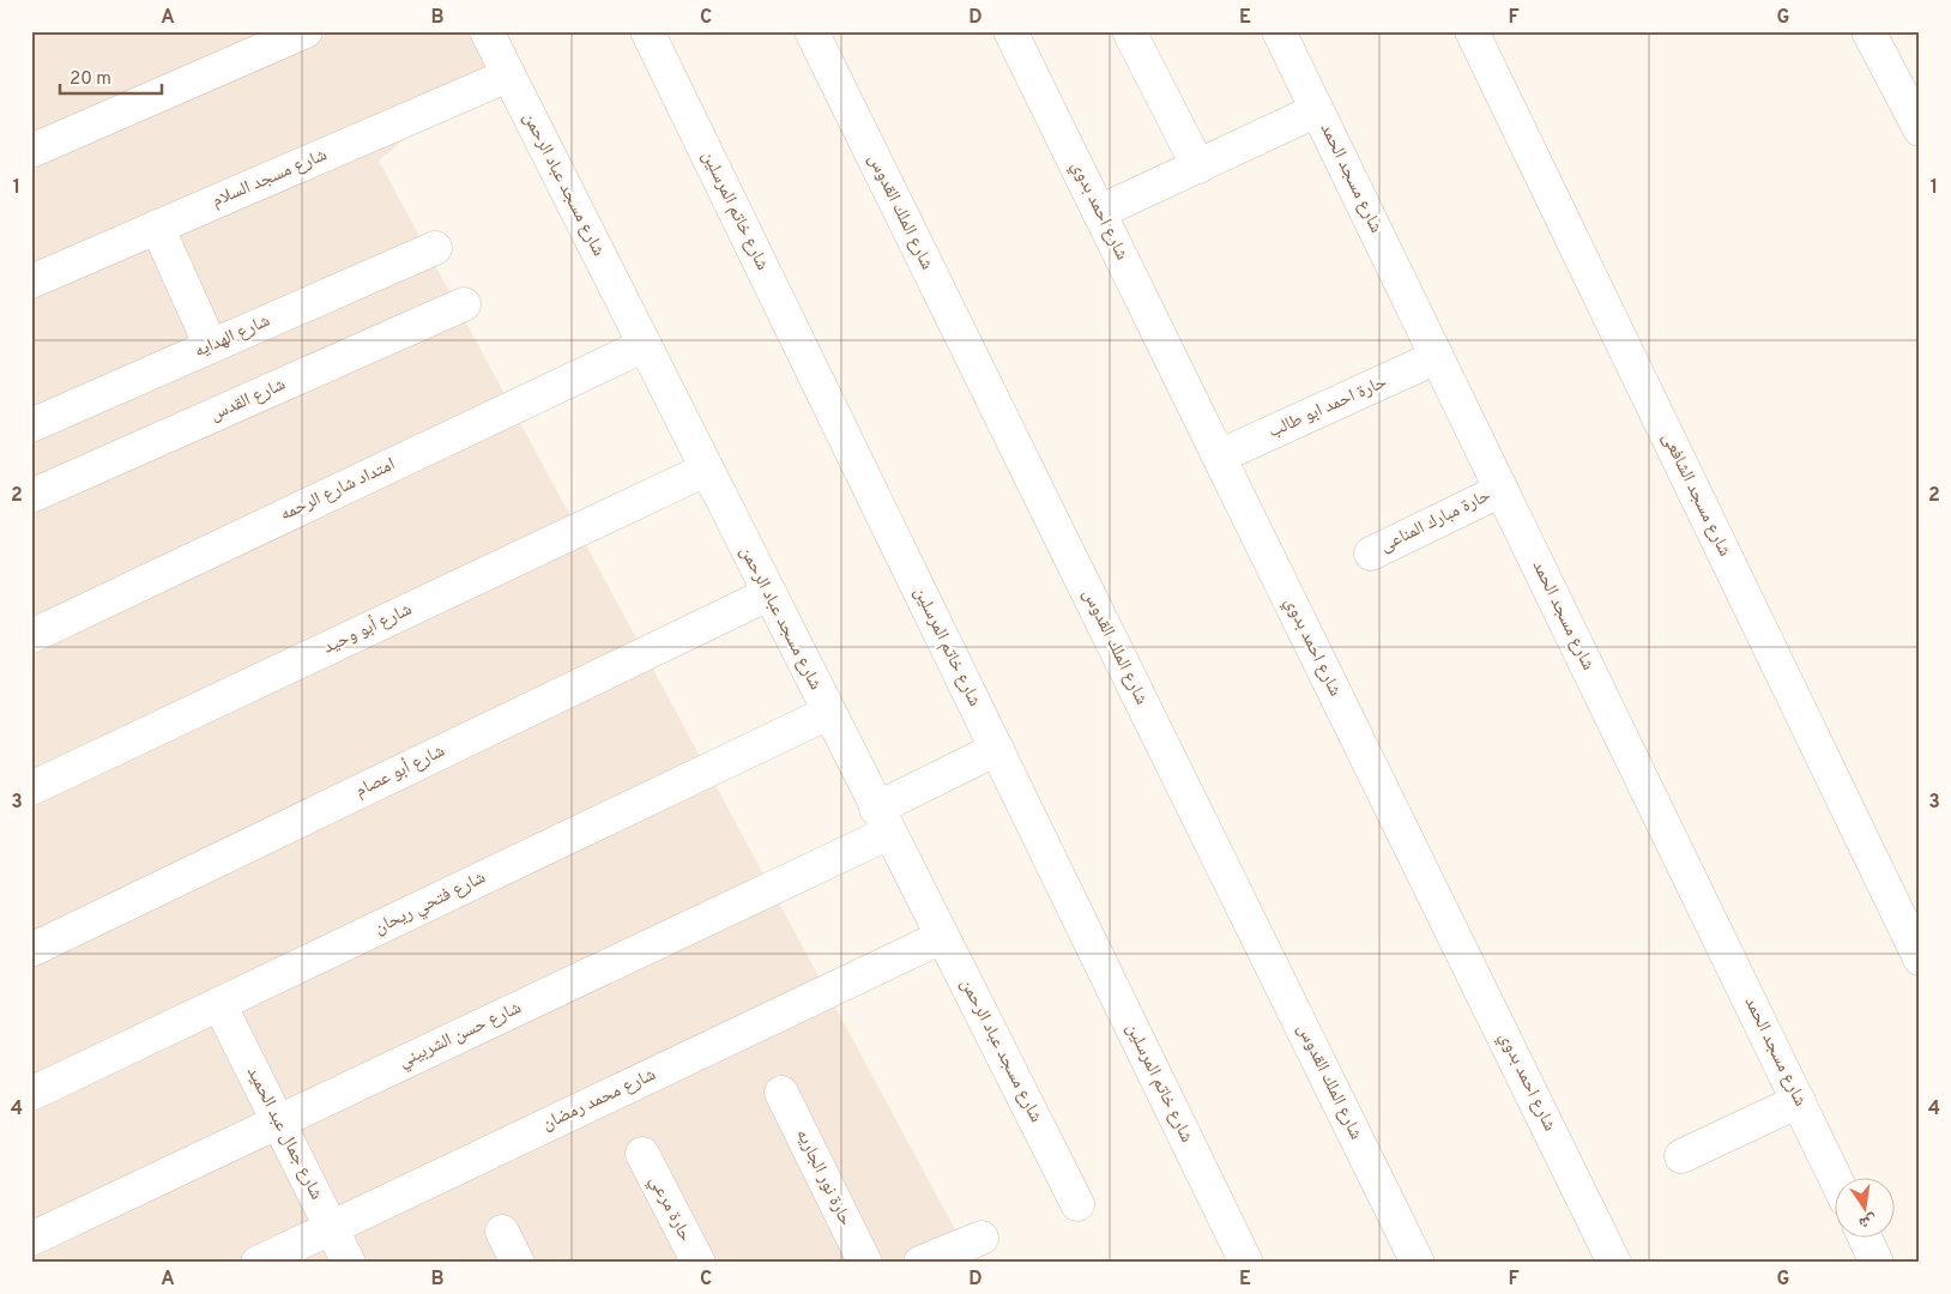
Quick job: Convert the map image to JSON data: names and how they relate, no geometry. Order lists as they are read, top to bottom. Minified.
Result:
{"streets":{"street":["شارع مسجد السلام","شارع مسجد الحمد","شارع مسجد عباد الرحمن","شارع خاتم المرسلين","شارع احمد بدوي","شارع الملك القدوس","شارع الهدايه","شارع القدس","حارة احمد ابو طالب","امتداد شارع الرحمه","شارع مسجد الشافعى","حارة مبارك المناعى","شارع أبو وحيد","شارع أبو عصام","شارع فتحي ريحان","شارع حسن الشربيني","شارع محمد رمضان","شارع جمال عبد الحميد","حارة نور الجاريه","حارة مرعي"]},"crossings":[["شارع مسجد السلام","شارع مسجد عباد الرحمن"],["شارع مسجد الحمد","حارة احمد ابو طالب"],["شارع مسجد الحمد","حارة مبارك المناعى"],["شارع مسجد عباد الرحمن","امتداد شارع الرحمه"],["شارع مسجد عباد الرحمن","شارع أبو وحيد"],["شارع مسجد عباد الرحمن","شارع أبو عصام"],["شارع مسجد عباد الرحمن","شارع فتحي ريحان"],["شارع مسجد عباد الرحمن","شارع حسن الشربيني"],["شارع مسجد عباد الرحمن","شارع محمد رمضان"],["شارع خاتم المرسلين","شارع حسن الشربيني"],["شارع احمد بدوي","حارة احمد ابو طالب"],["شارع فتحي ريحان","شارع جمال عبد الحميد"],["شارع حسن الشربيني","شارع جمال عبد الحميد"],["شارع محمد رمضان","شارع جمال عبد الحميد"]],"scale_bar":"20 m","north":"bottom","grid":{"columns":["A","B","C","D","E","F","G"],"rows":["1","2","3","4"]}}
